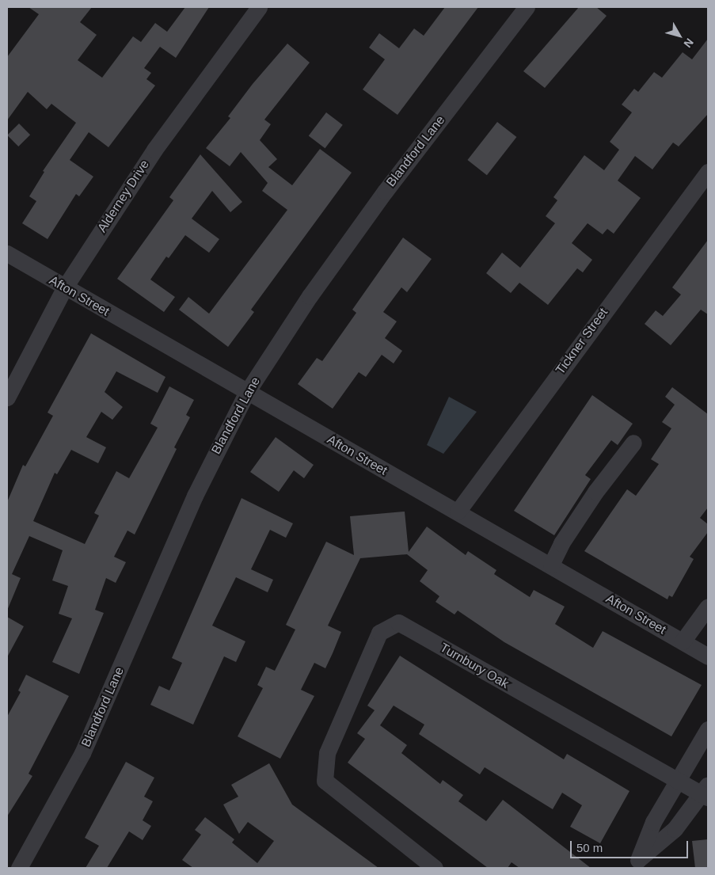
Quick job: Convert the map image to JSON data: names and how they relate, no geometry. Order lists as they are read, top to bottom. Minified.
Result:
{"streets":{"street":["Blandford Lane","Alderney Drive","Afton Street","Tickner Street","Turnbury Oak"]},"crossings":[["Blandford Lane","Afton Street"],["Alderney Drive","Afton Street"],["Afton Street","Tickner Street"]],"scale_bar":"50 m","north":"bottom right"}
